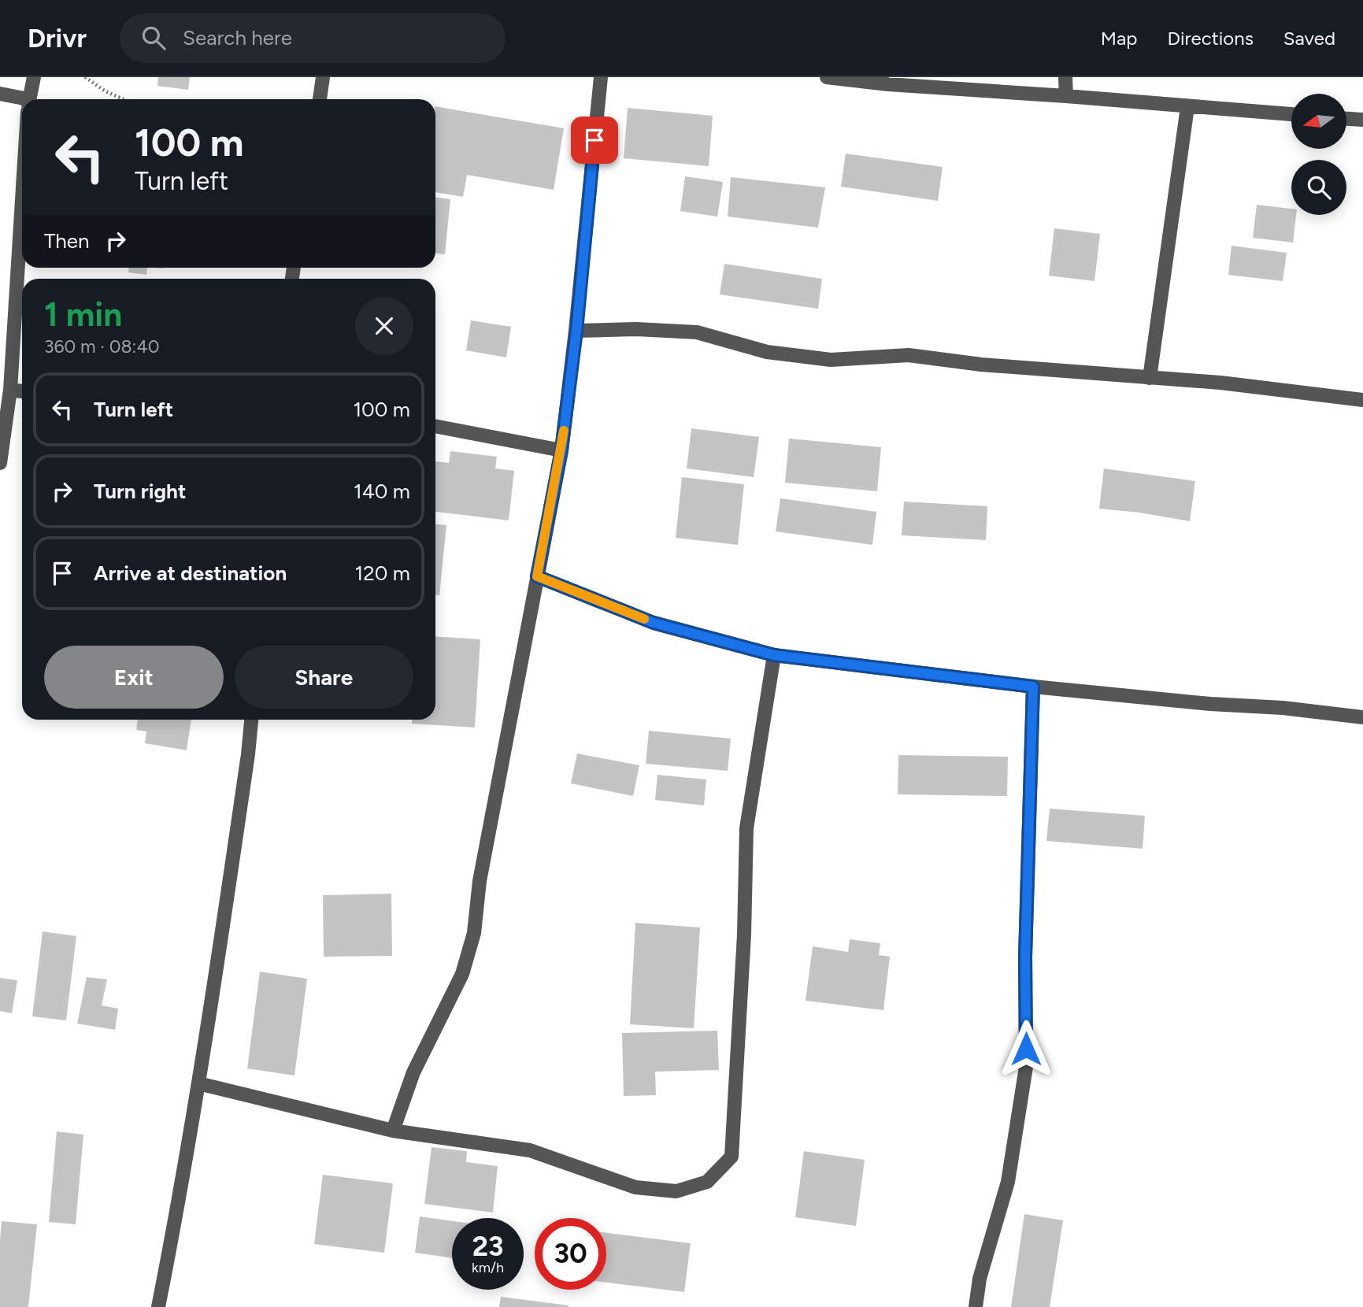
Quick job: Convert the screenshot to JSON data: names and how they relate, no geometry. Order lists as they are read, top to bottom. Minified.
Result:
{"north":"left","page":{"header":"Drivr","search":"Search here","nav":["Map","Directions","Saved"],"turn":["100 m","Turn left"],"then":"Then","heading":["1 min","360 m · 08:40"],"list":[{"name":"Turn left","value":"100 m"},{"name":"Turn right","value":"140 m"},{"name":"Arrive at destination","value":"120 m"}],"buttons":["Exit","Share"],"speed":"23 km/h","limit":"30"}}
